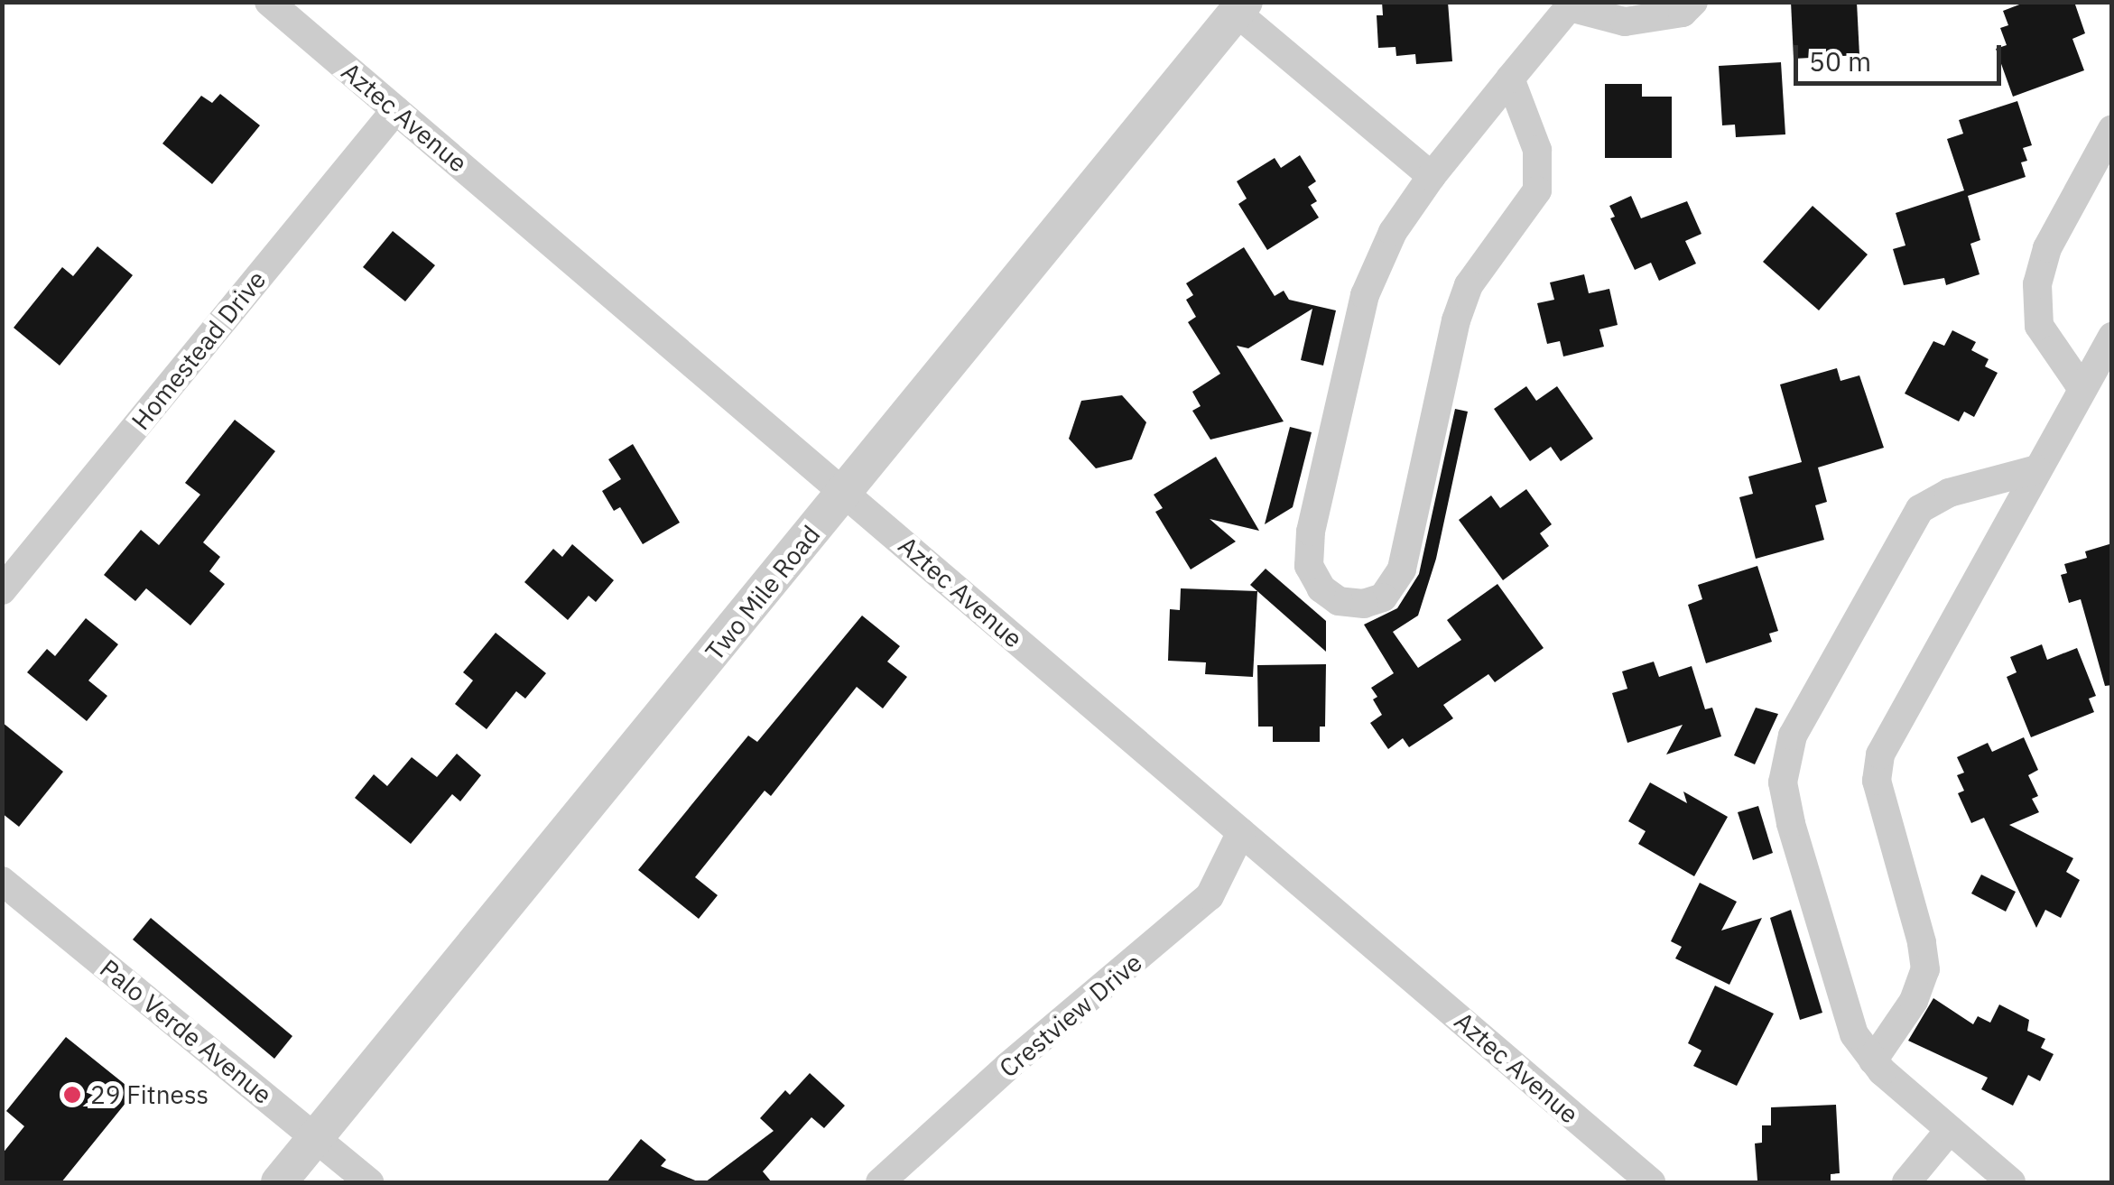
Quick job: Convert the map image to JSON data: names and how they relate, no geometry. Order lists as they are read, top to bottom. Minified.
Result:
{"streets":{"street":["Aztec Avenue","Homestead Drive","Two Mile Road","Crestview Drive","Palo Verde Avenue"]},"crossings":[["Aztec Avenue","Homestead Drive"],["Aztec Avenue","Two Mile Road"],["Aztec Avenue","Crestview Drive"],["Two Mile Road","Palo Verde Avenue"]],"places":["29 Fitness"],"scale_bar":"50 m"}
